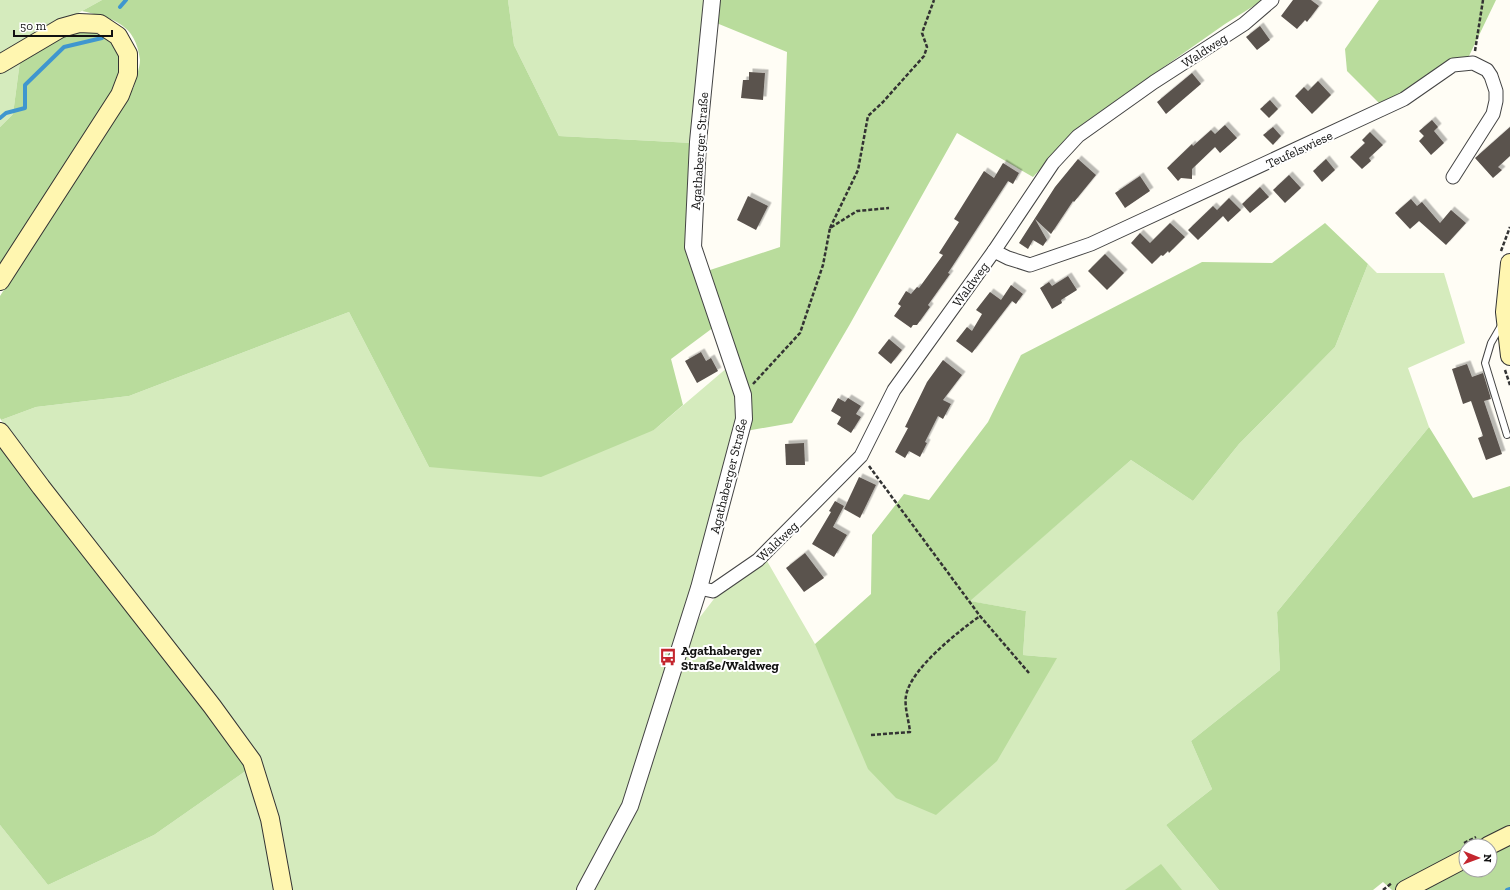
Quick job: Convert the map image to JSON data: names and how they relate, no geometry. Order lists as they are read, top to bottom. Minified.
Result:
{"streets":{"street":["Waldweg","Teufelswiese","Agathaberger Straße"]},"crossings":[["Waldweg","Teufelswiese"],["Waldweg","Agathaberger Straße"]],"places":{"bus stop":["Agathaberger Straße/Waldweg"]},"scale_bar":"50 m","north":"right"}
